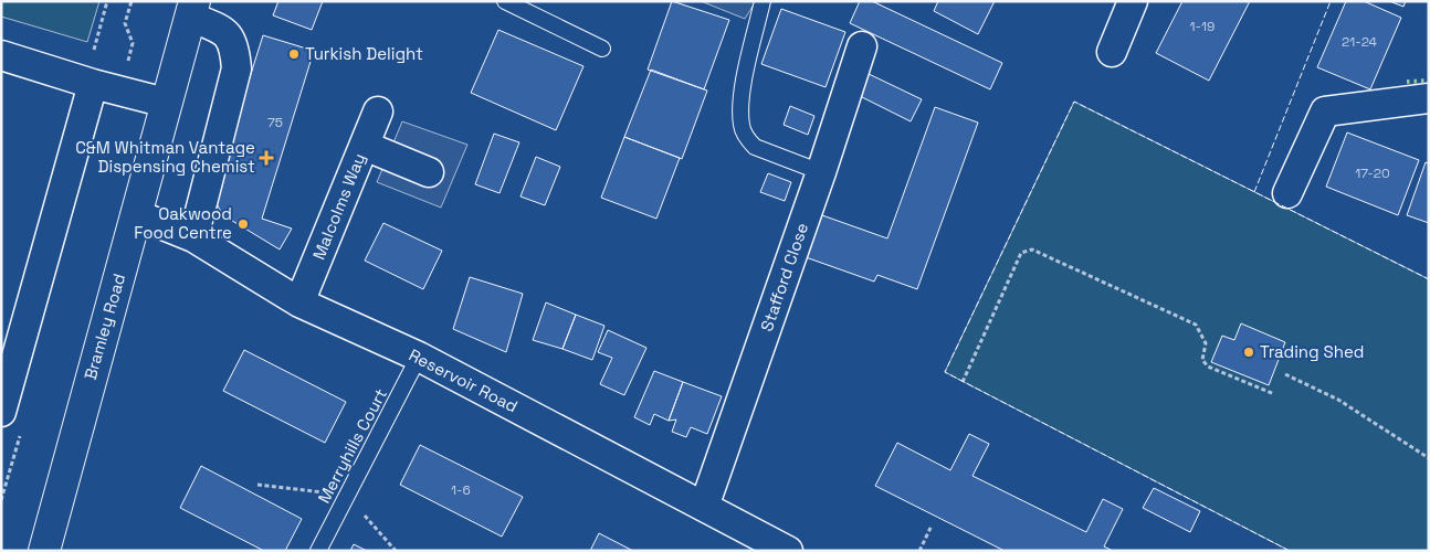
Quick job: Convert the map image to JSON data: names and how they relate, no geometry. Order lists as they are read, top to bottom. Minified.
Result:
{"streets":{"main road":["Bramley Road"],"street":["Malcolms Way","Stafford Close","Reservoir Road"],"lane":["Merryhills Court"]},"crossings":[["Malcolms Way","Reservoir Road"],["Stafford Close","Reservoir Road"],["Bramley Road","Reservoir Road"],["Reservoir Road","Merryhills Court"]],"places":{"other":["Turkish Delight","Oakwood Food Centre","Trading Shed"],"health":["C&M Whitman Vantage Dispensing Chemist"]},"house_numbers":["1-19","21-24","75","17-20","1-6"]}
